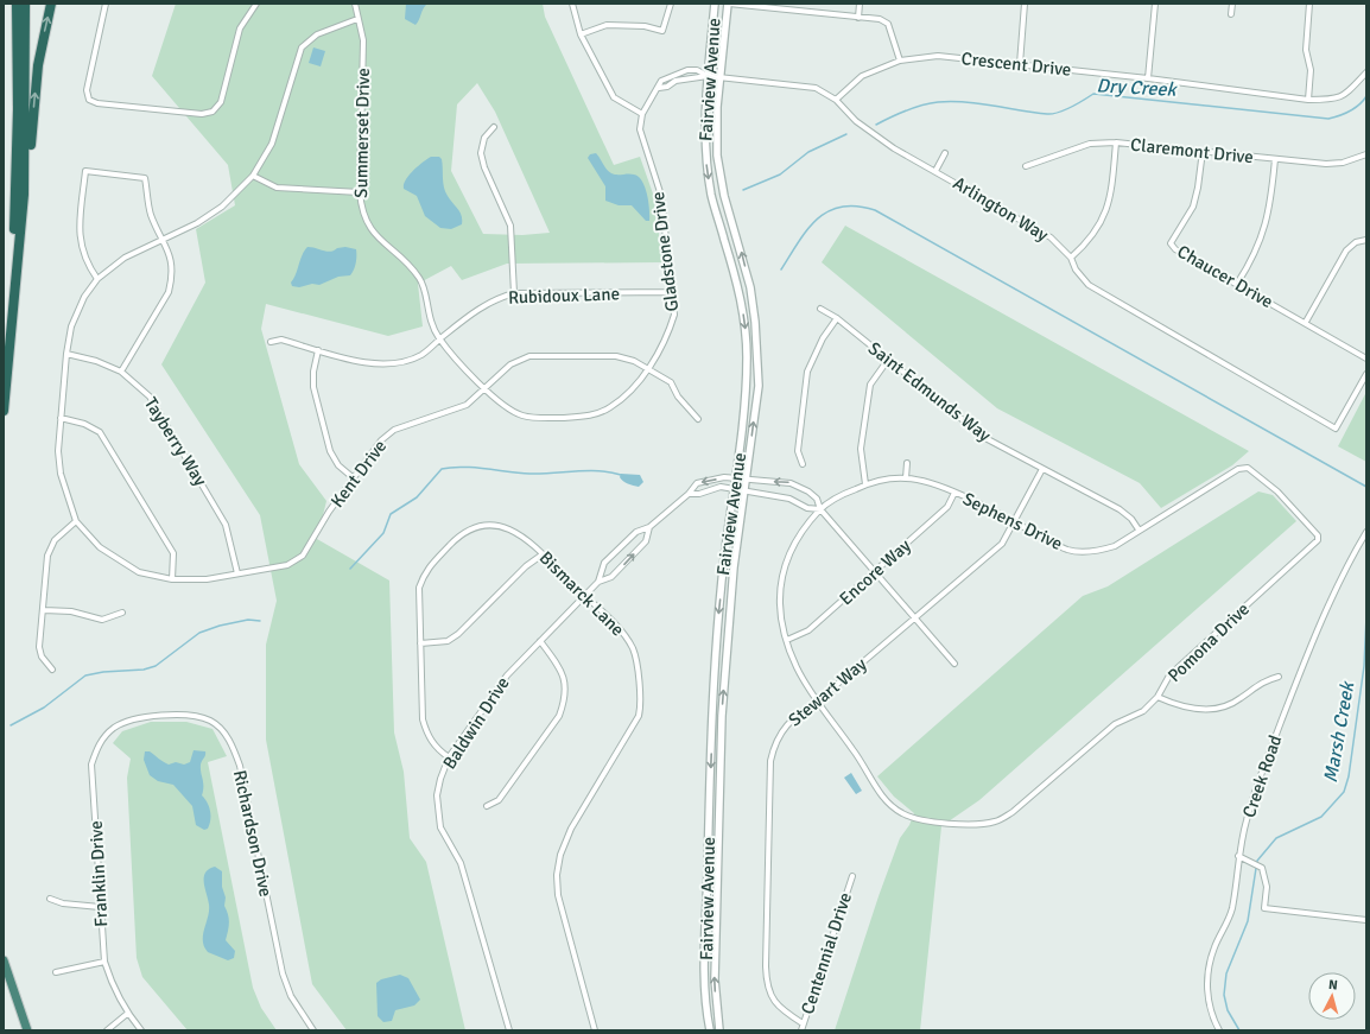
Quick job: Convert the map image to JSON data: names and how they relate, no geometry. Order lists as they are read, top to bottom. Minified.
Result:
{"streets":{"street":["Crescent Drive","Fairview Avenue","Summerset Drive","Claremont Drive","Arlington Way","Gladstone Drive","Chaucer Drive","Rubidoux Lane","Saint Edmunds Way","Tayberry Way","Kent Drive","Sephens Drive","Encore Way","Bismarck Lane","Pomona Drive","Stewart Way","Baldwin Drive","Creek Road","Richardson Drive","Franklin Drive","Centennial Drive"]},"crossings":[["Crescent Drive","Arlington Way"],["Fairview Avenue","Arlington Way"],["Fairview Avenue","Baldwin Drive"],["Summerset Drive","Gladstone Drive"],["Summerset Drive","Rubidoux Lane"],["Summerset Drive","Kent Drive"],["Claremont Drive","Arlington Way"],["Claremont Drive","Chaucer Drive"],["Gladstone Drive","Rubidoux Lane"],["Gladstone Drive","Kent Drive"],["Saint Edmunds Way","Sephens Drive"],["Saint Edmunds Way","Stewart Way"],["Tayberry Way","Kent Drive"],["Sephens Drive","Encore Way"],["Sephens Drive","Pomona Drive"],["Sephens Drive","Stewart Way"],["Sephens Drive","Baldwin Drive"],["Encore Way","Baldwin Drive"],["Bismarck Lane","Baldwin Drive"],["Stewart Way","Baldwin Drive"],["Stewart Way","Centennial Drive"],["Richardson Drive","Franklin Drive"]],"water":["Dry Creek","Marsh Creek"],"north":"top"}
